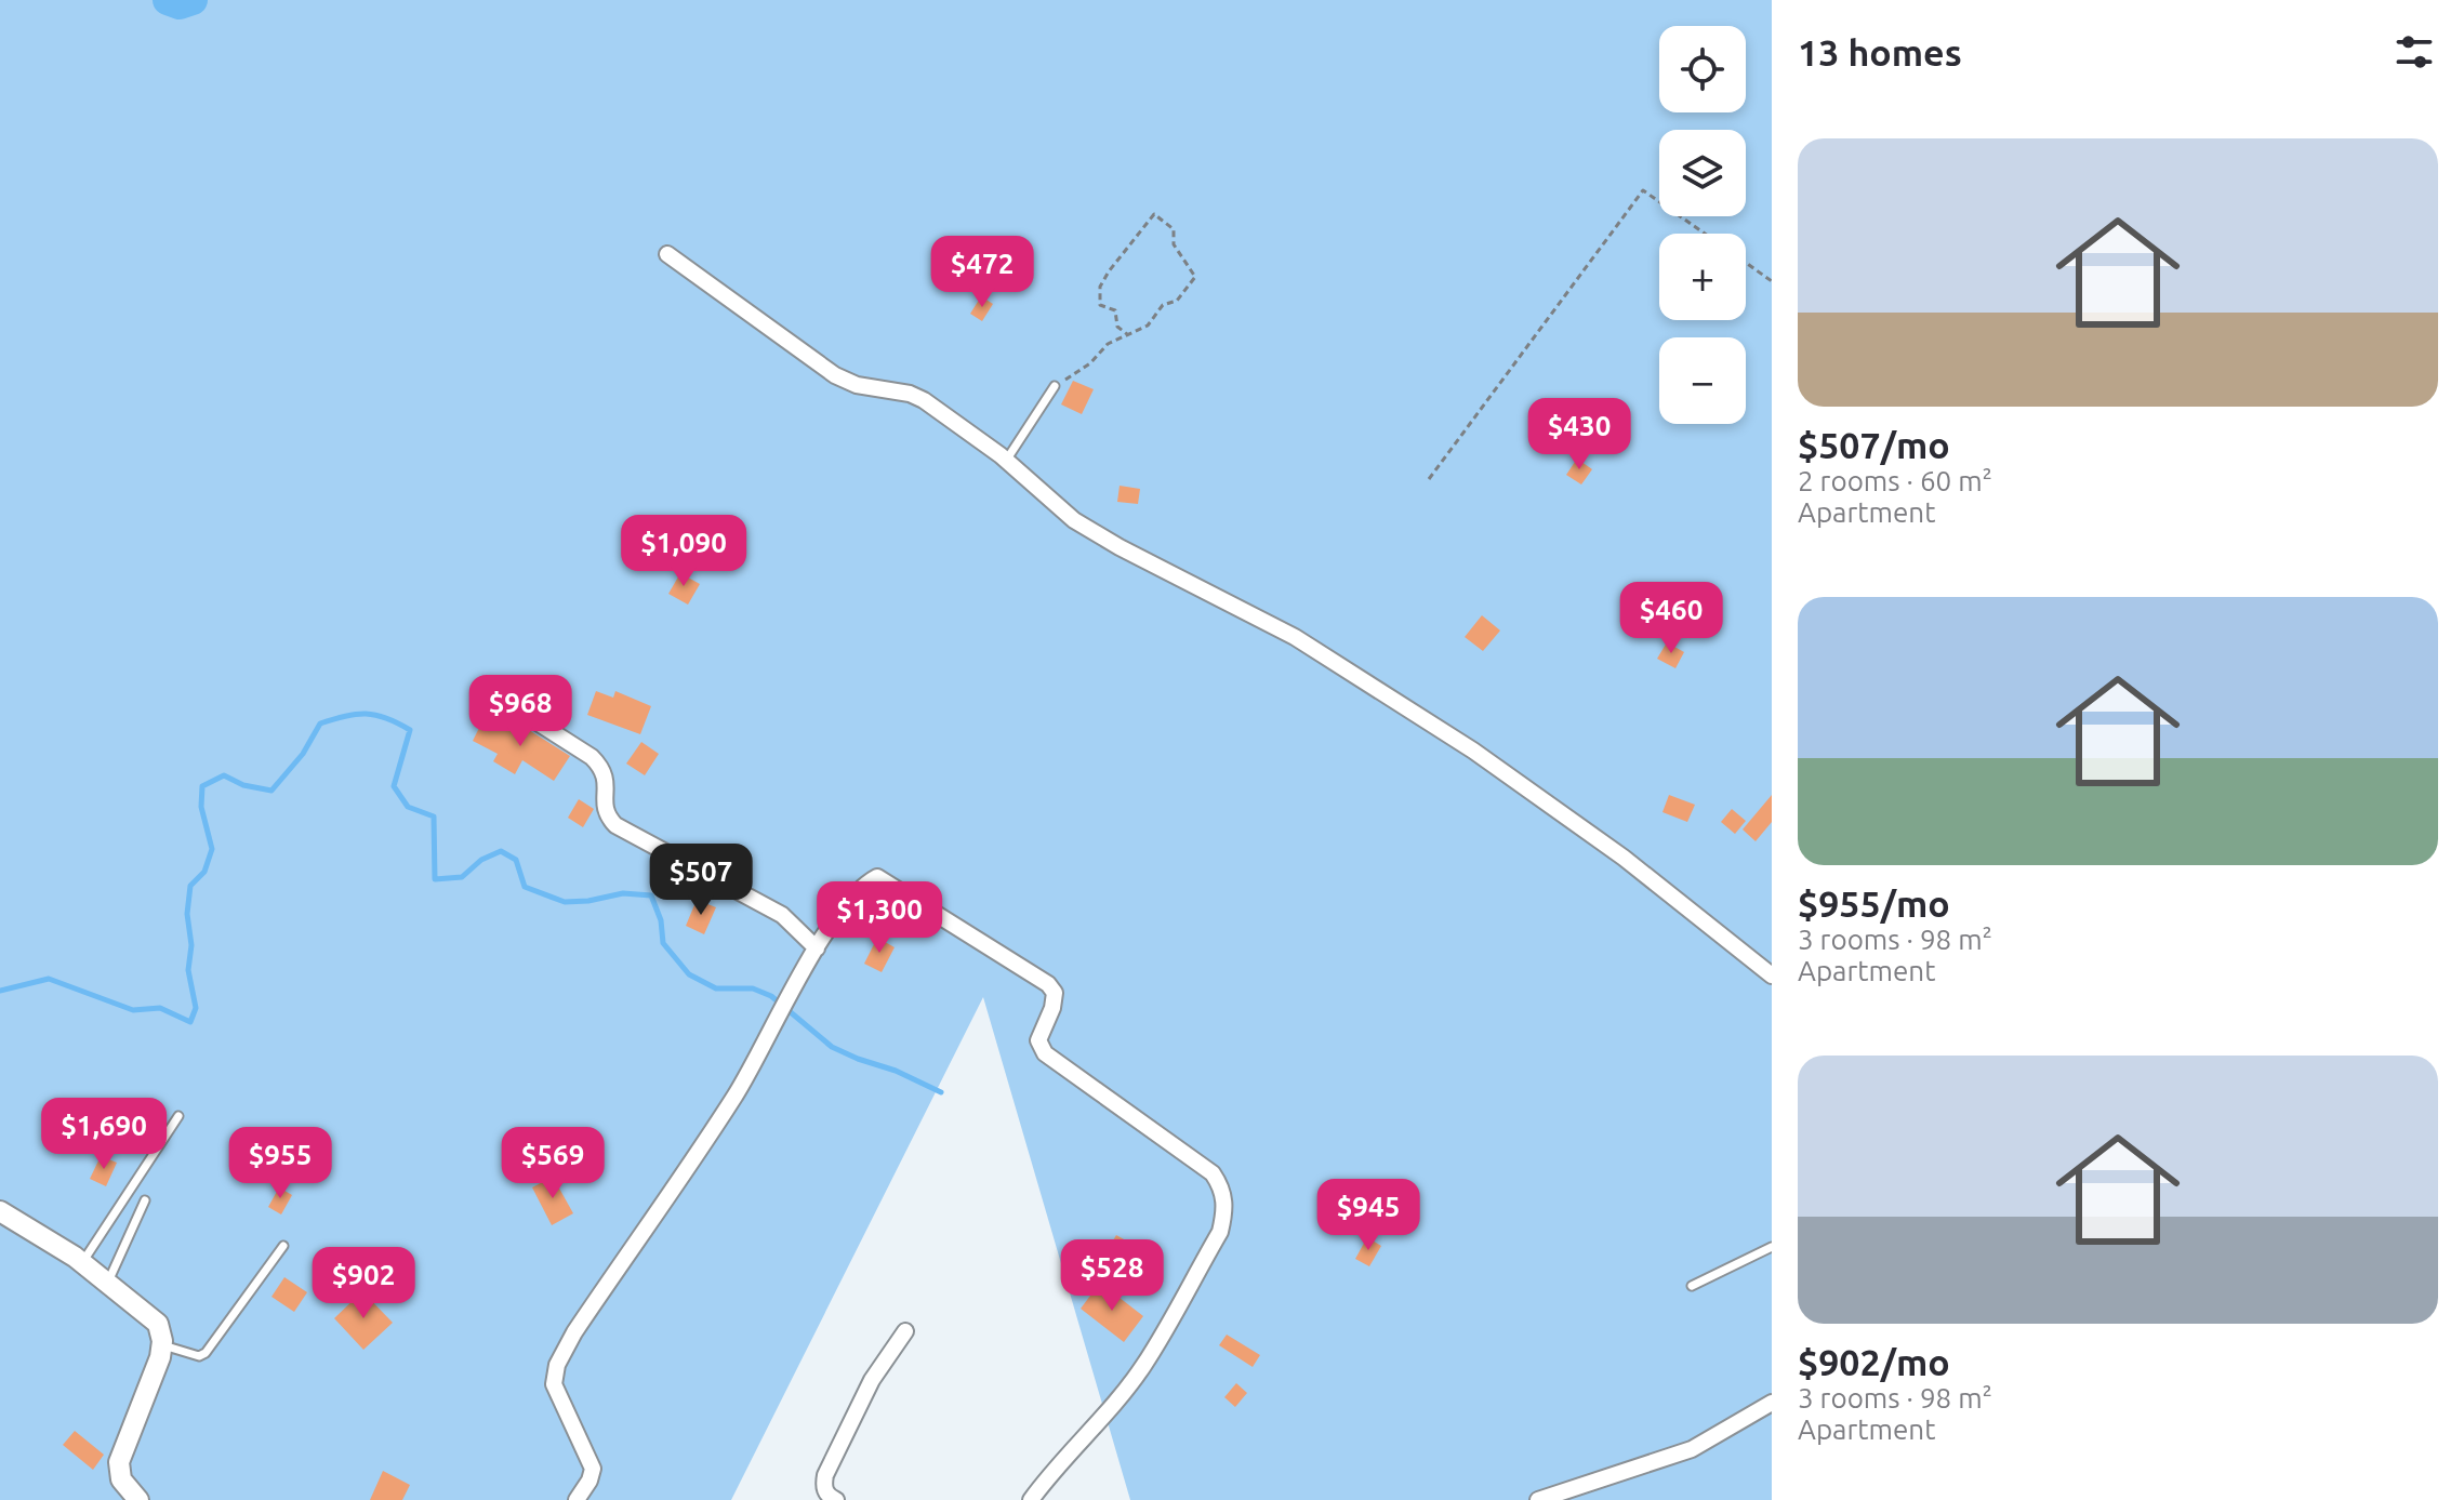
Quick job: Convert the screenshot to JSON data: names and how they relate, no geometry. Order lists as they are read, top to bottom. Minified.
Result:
{"page":{"heading":"13 homes","map_buttons":["+","−"],"list":[{"name":"$507/mo","note":"2 rooms · 60 m² · Apartment"},{"name":"$955/mo","note":"3 rooms · 98 m² · Apartment"},{"name":"$902/mo","note":"3 rooms · 98 m² · Apartment"}],"price":["$472","$430","$1,090","$460","$968","$507","$1,300","$1,690","$955","$569","$945","$528","$902"]}}
